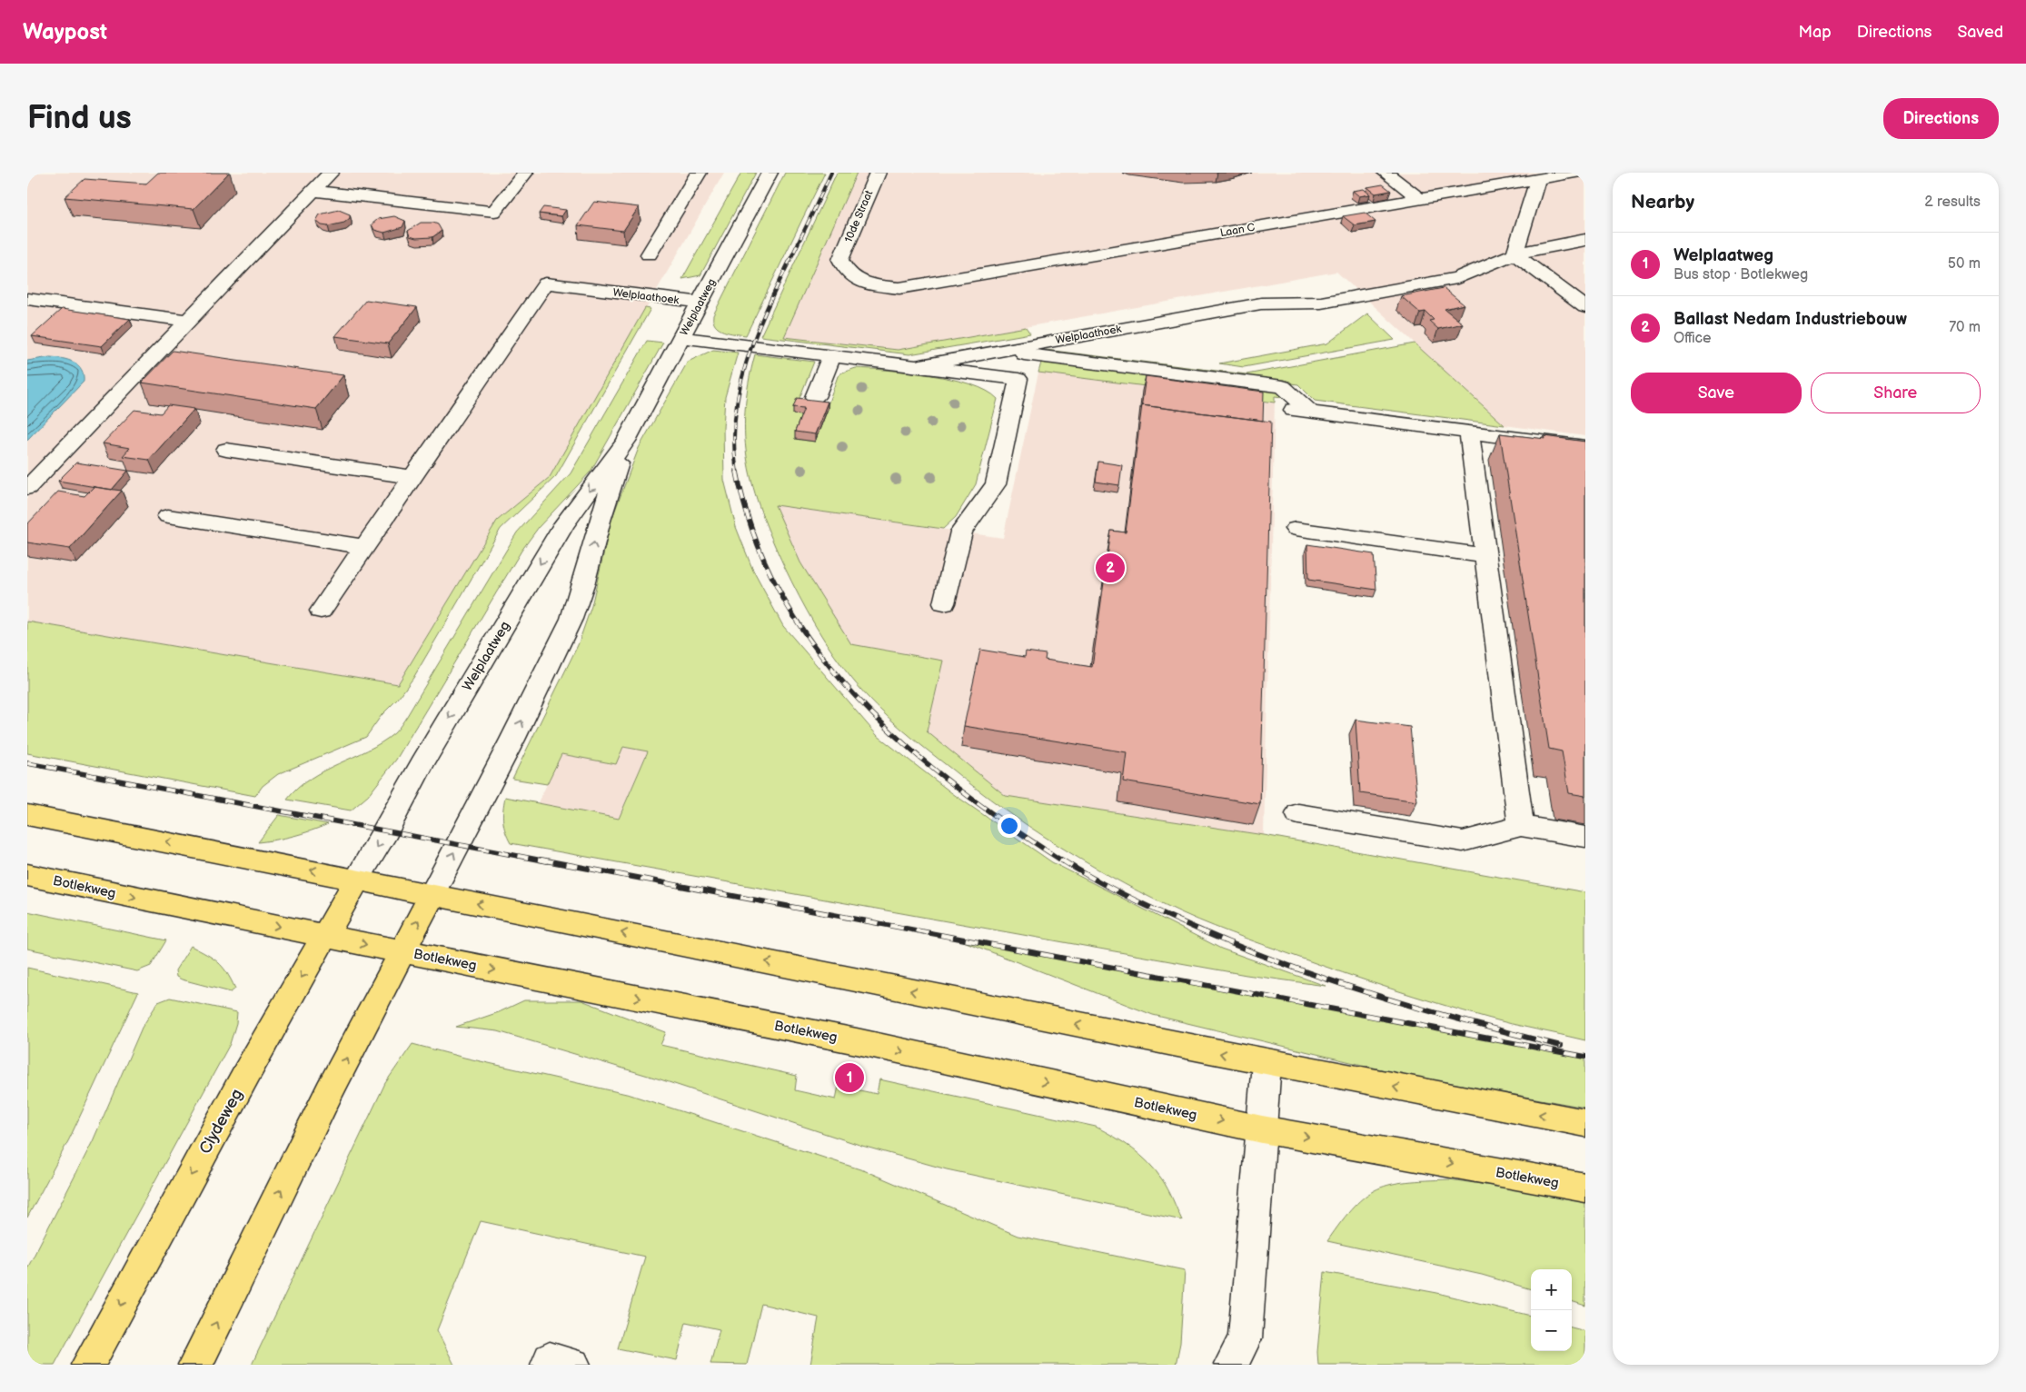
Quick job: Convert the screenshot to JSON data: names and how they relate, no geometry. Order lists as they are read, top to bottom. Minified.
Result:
{"streets":{"main road":["Botlekweg","Clydeweg"],"street":["10de Straat","Laan C","Welplaathoek","Welplaatweg"]},"crossings":[["10de Straat","Laan C"],["Welplaathoek","Welplaatweg"],["Welplaatweg","Clydeweg"],["Botlekweg","Clydeweg"]],"page":{"header":"Waypost","nav":["Map","Directions","Saved"],"buttons":["Directions",["Save","Share"]],"title":"Find us","heading":["Nearby","2 results"],"list":[{"mark":"1","name":"Welplaatweg","note":"Bus stop · Botlekweg","value":"50 m"},{"mark":"2","name":"Ballast Nedam Industriebouw","note":"Office","value":"70 m"}],"pins":["2","1"],"map_buttons":["+","−"]}}
